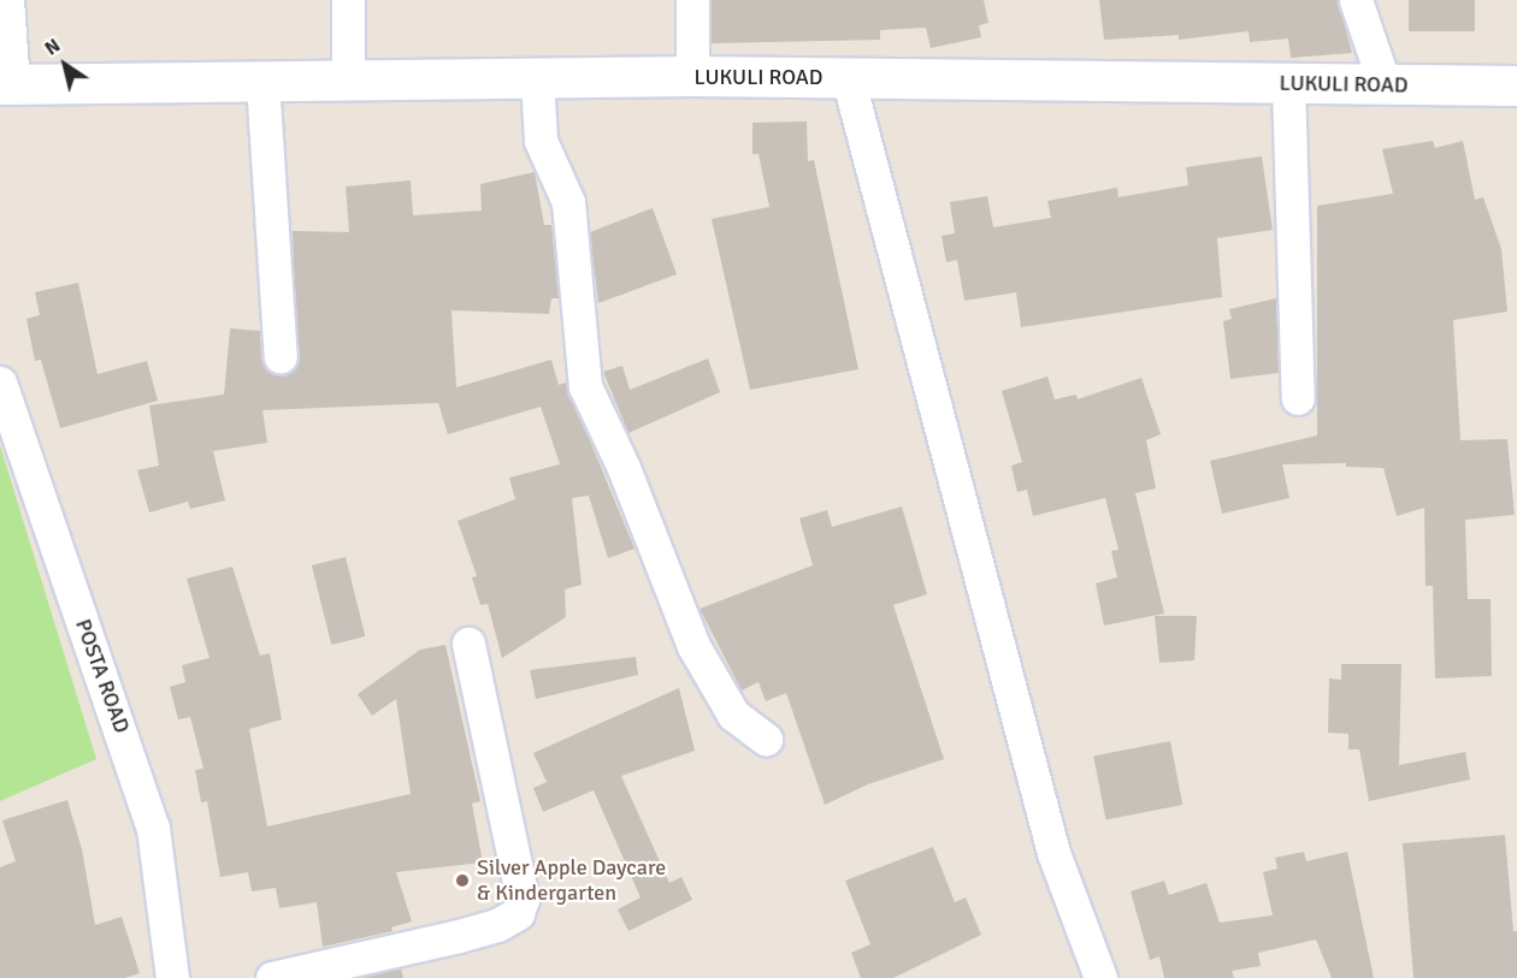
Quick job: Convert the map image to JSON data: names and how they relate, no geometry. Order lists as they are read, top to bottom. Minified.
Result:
{"streets":{"street":["LUKULI ROAD","POSTA ROAD"]},"places":["Silver Apple Daycare & Kindergarten"],"north":"top left"}
